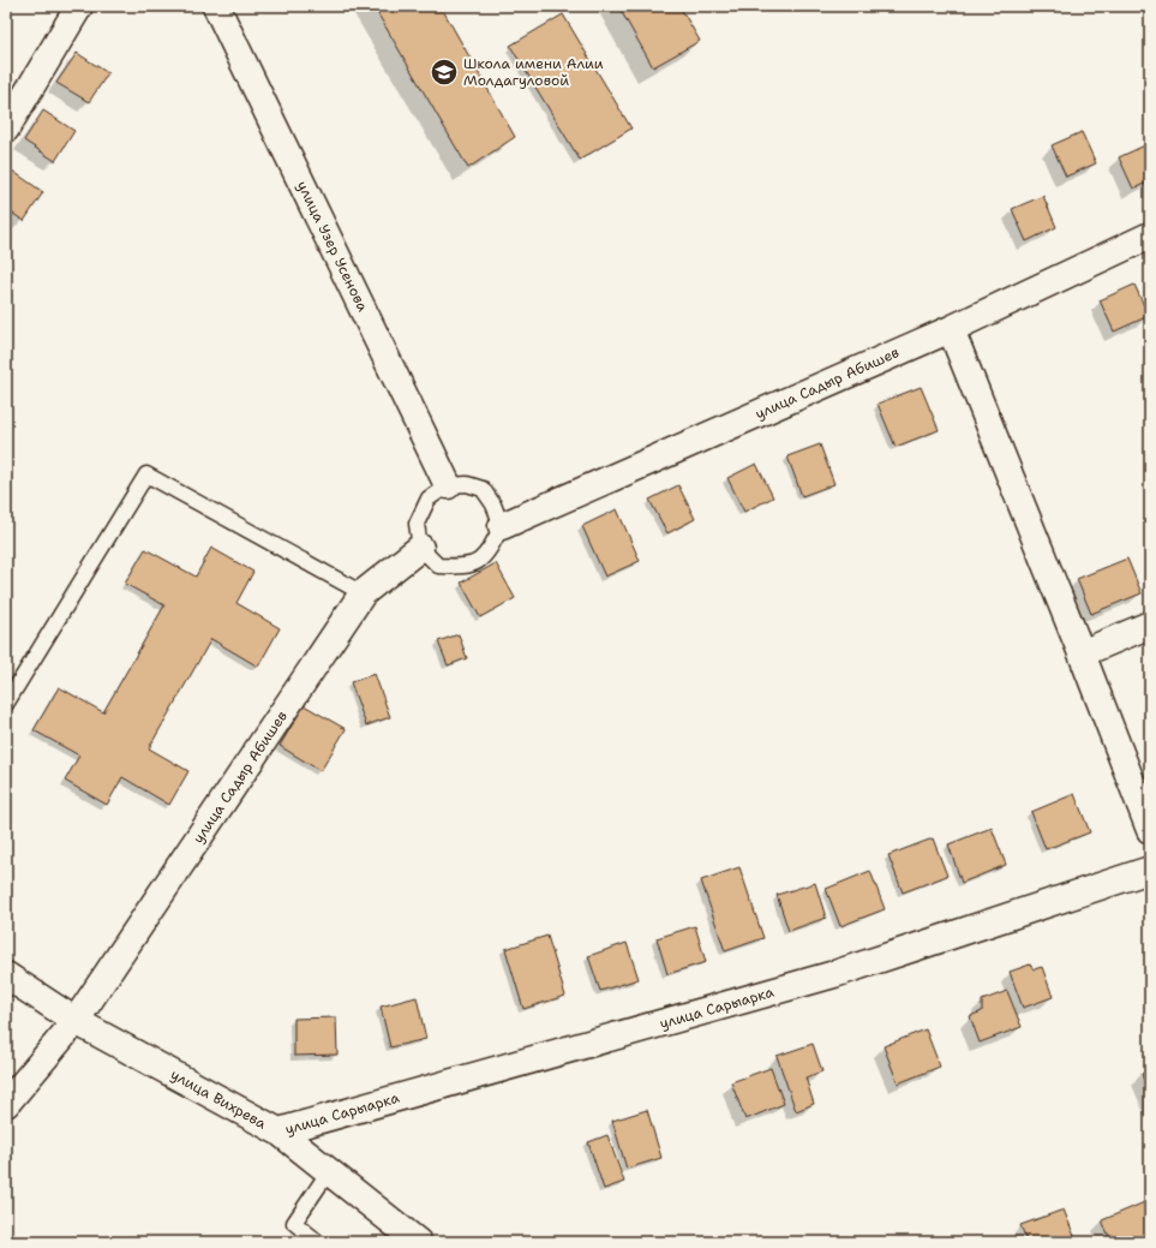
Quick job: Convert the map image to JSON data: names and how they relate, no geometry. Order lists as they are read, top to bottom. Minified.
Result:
{"streets":{"street":["улица Узер Усенова","улица Садыр Абишев","улица Сарыарка","улица Вихрева"]},"crossings":[["улица Узер Усенова","улица Садыр Абишев"],["улица Садыр Абишев","улица Вихрева"],["улица Сарыарка","улица Вихрева"]],"places":{"school or university":["Школа имени Алии Молдагуловой"]}}
